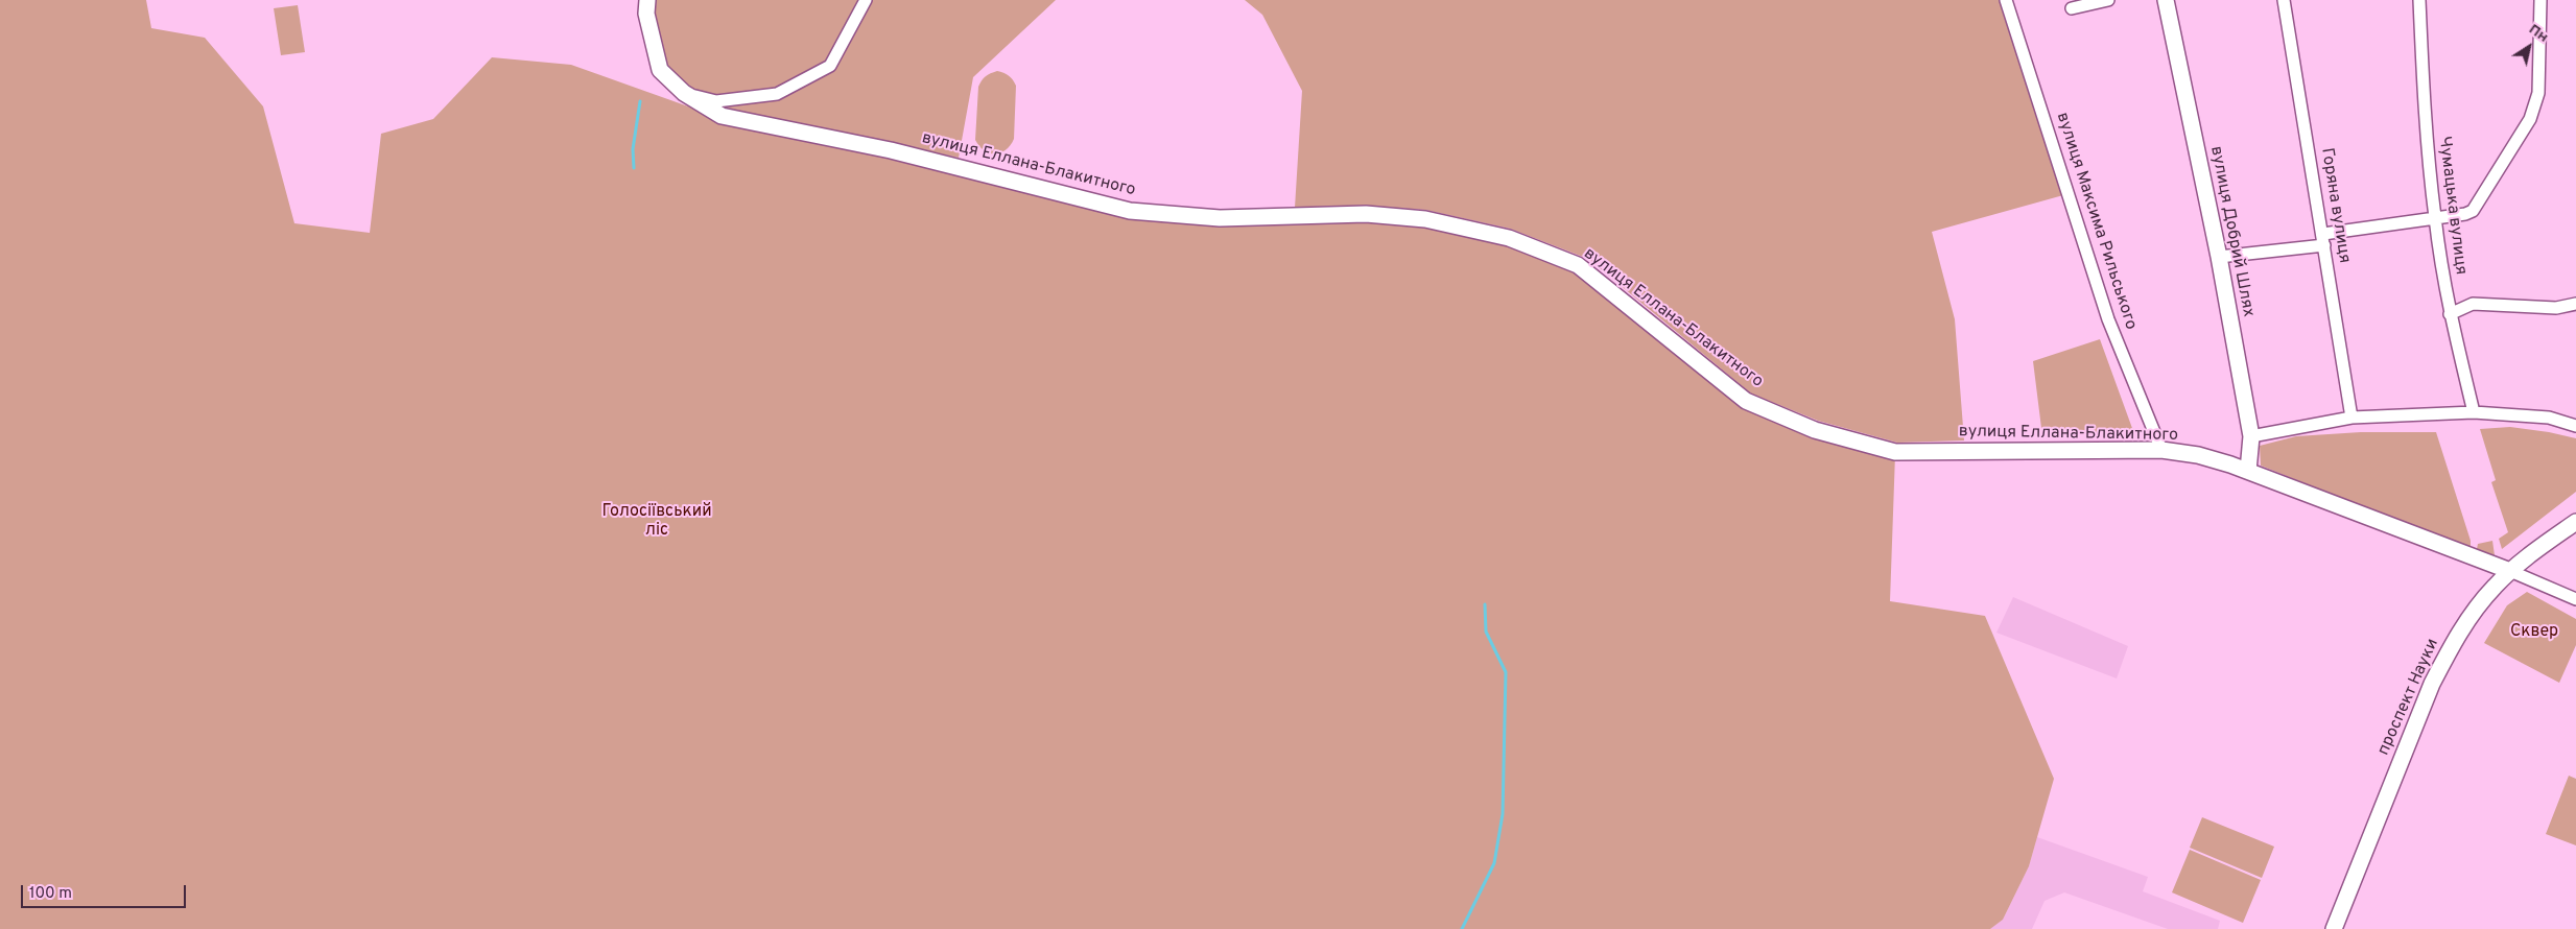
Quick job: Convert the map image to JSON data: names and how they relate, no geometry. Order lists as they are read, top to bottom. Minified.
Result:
{"streets":{"street":["вулиця Еллана-Блакитного","Горяна вулиця","Чумацька вулиця","вулиця Максима Рильського","вулиця Добрий Шлях","проспект Науки"]},"crossings":[["вулиця Еллана-Блакитного","вулиця Максима Рильського"],["вулиця Еллана-Блакитного","вулиця Добрий Шлях"],["вулиця Еллана-Блакитного","проспект Науки"]],"parks":["Голосіївський ліс","Сквер"],"scale_bar":"100 m","north":"top right"}
